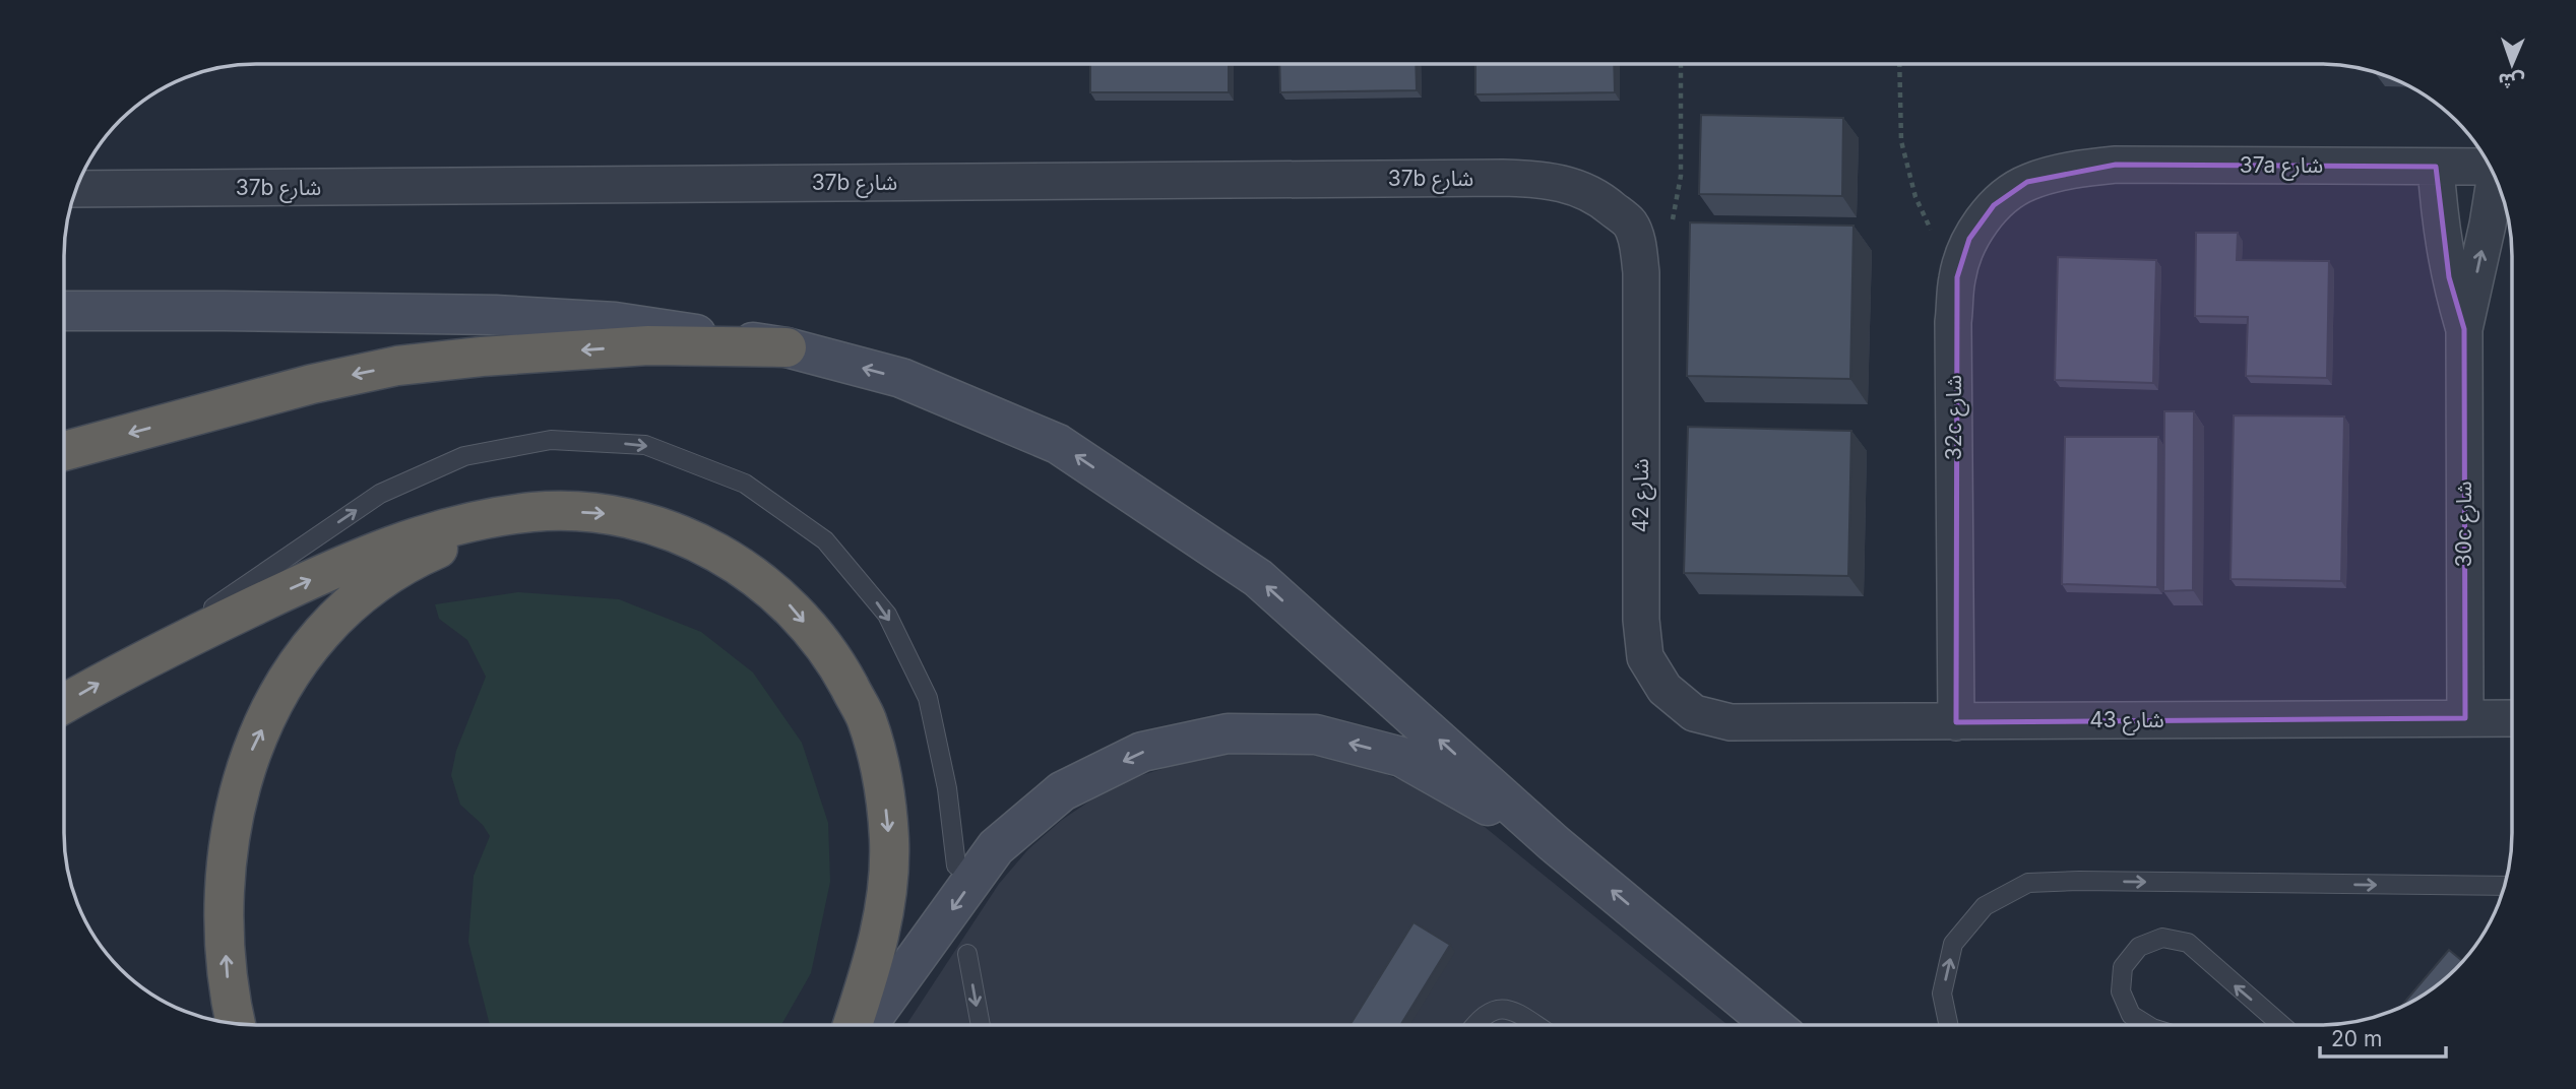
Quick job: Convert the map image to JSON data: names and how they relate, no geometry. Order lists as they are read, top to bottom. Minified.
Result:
{"streets":{"street":["37a شارع","37b شارع","32c شارع","شارع 42","30c شارع","شارع 43"]},"crossings":[["37a شارع","32c شارع"],["37a شارع","30c شارع"],["37b شارع","شارع 42"],["32c شارع","شارع 43"],["شارع 42","شارع 43"],["30c شارع","شارع 43"]],"scale_bar":"20 m","north":"bottom"}
